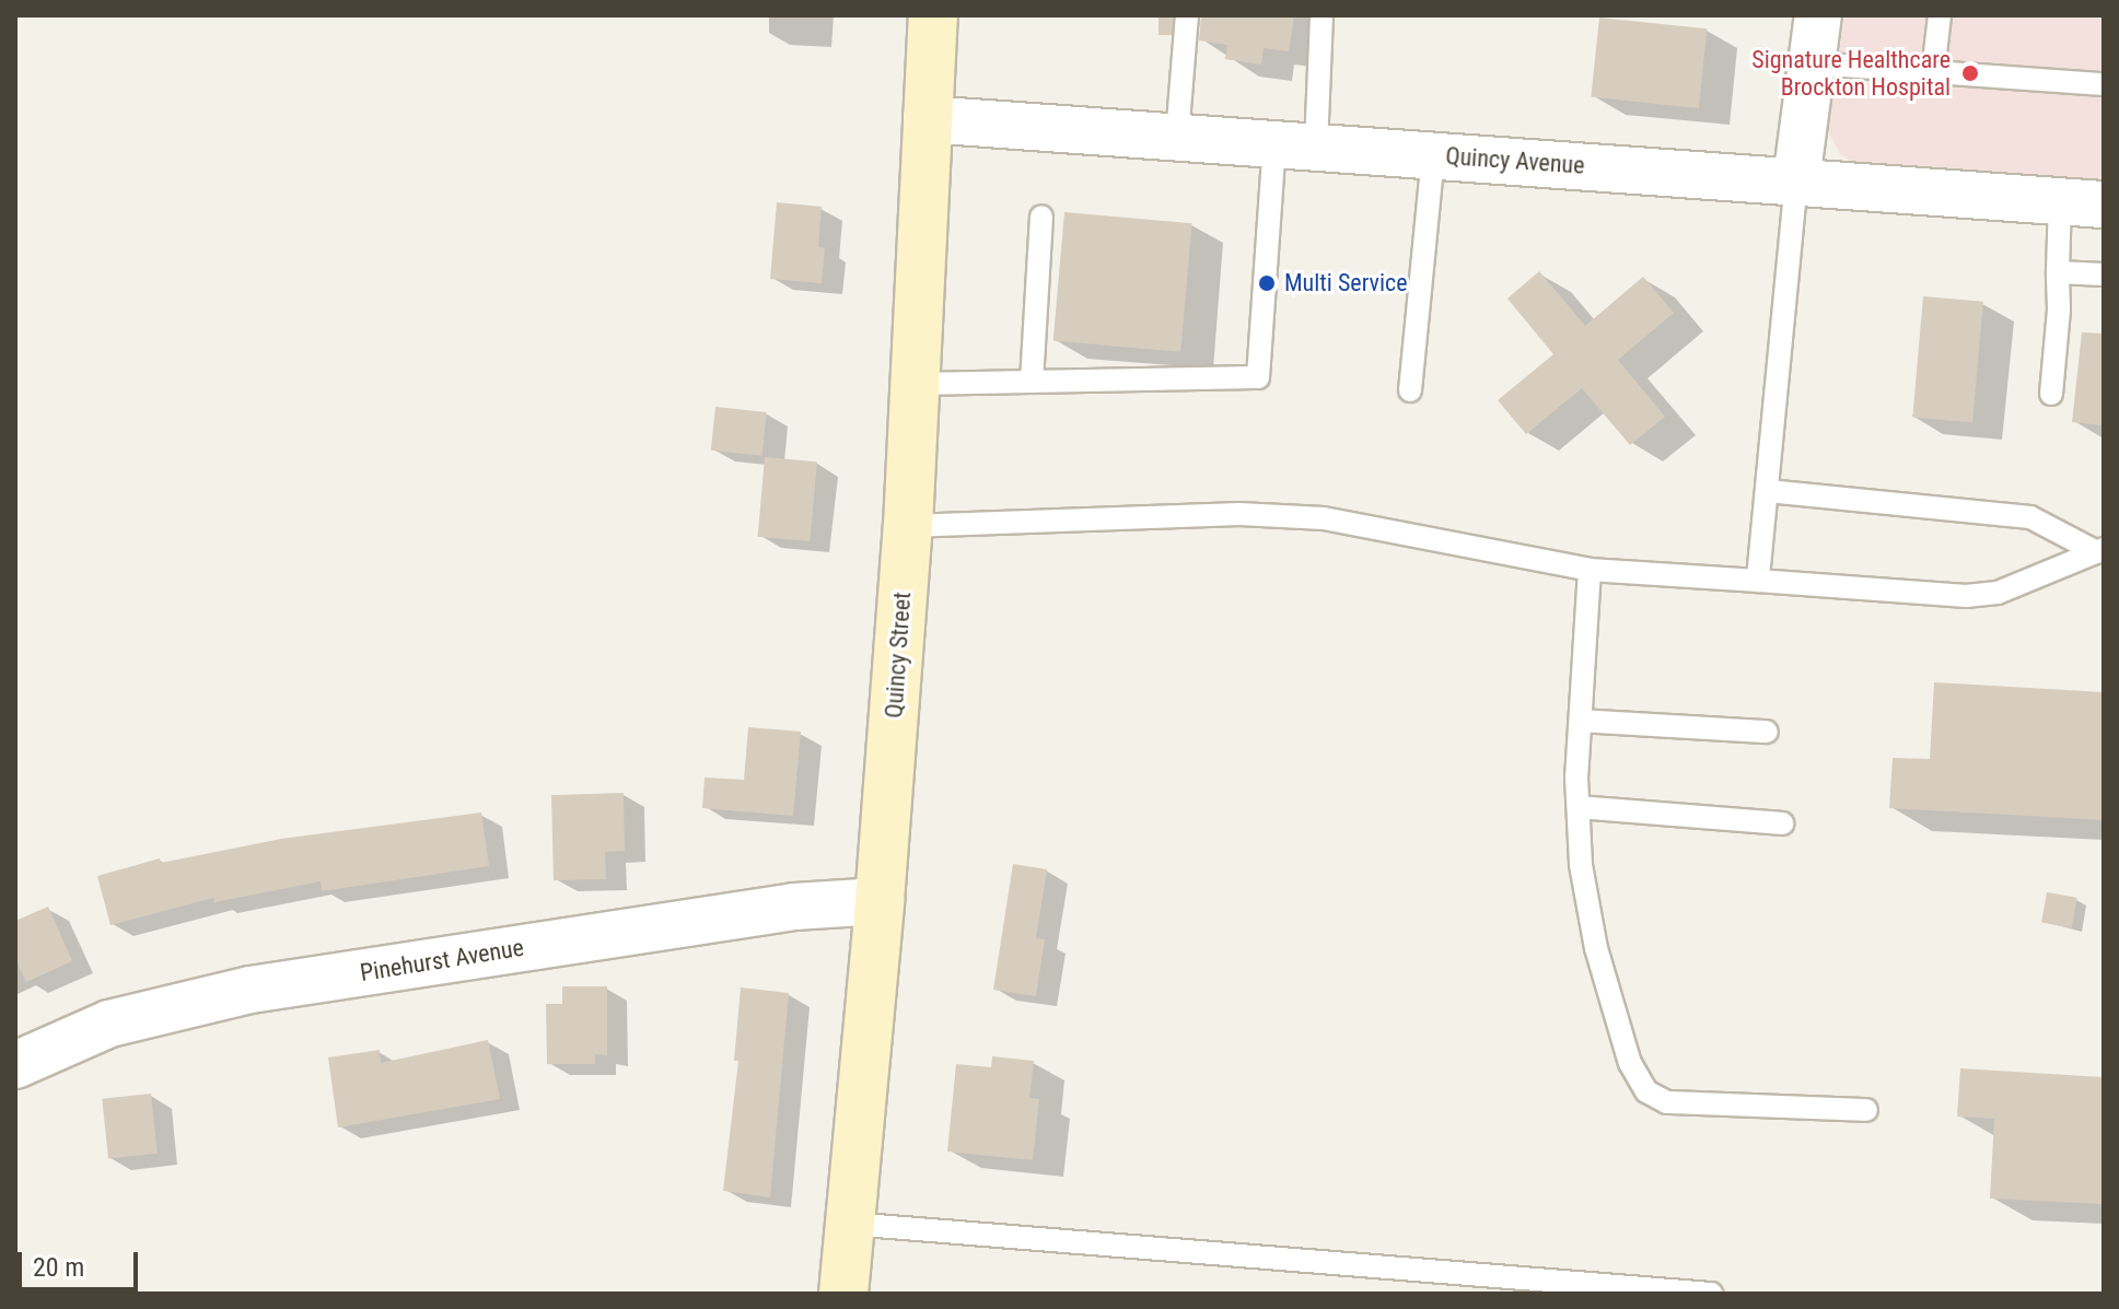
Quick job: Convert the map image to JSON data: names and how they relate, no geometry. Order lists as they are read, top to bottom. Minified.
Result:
{"streets":{"main road":["Quincy Street"],"street":["Quincy Avenue","Pinehurst Avenue"]},"crossings":[["Quincy Avenue","Quincy Street"],["Quincy Street","Pinehurst Avenue"]],"places":["Signature Healthcare Brockton Hospital","Multi Service"],"scale_bar":"20 m"}
